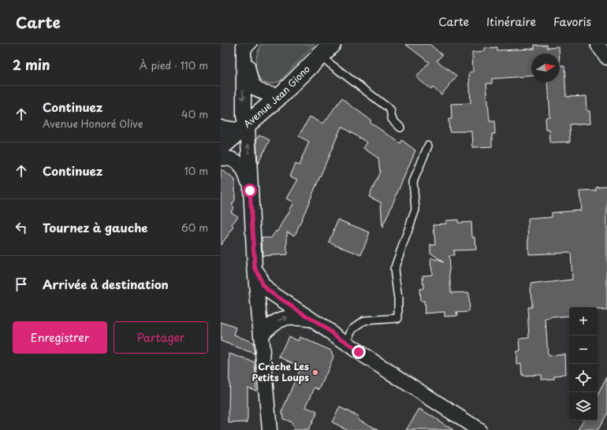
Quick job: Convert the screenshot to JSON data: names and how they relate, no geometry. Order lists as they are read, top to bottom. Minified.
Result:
{"streets":{"street":["Avenue Jean Giono"]},"places":["Crèche Les Petits Loups"],"north":"right","page":{"header":"Carte","nav":["Carte","Itinéraire","Favoris"],"heading":["2 min","À pied · 110 m"],"list":[["Continuez","Avenue Honoré Olive","40 m"],["Continuez","10 m"],["Tournez à gauche","60 m"],"Arrivée à destination"],"map_buttons":["+","−"],"buttons":["Enregistrer","Partager"]}}
